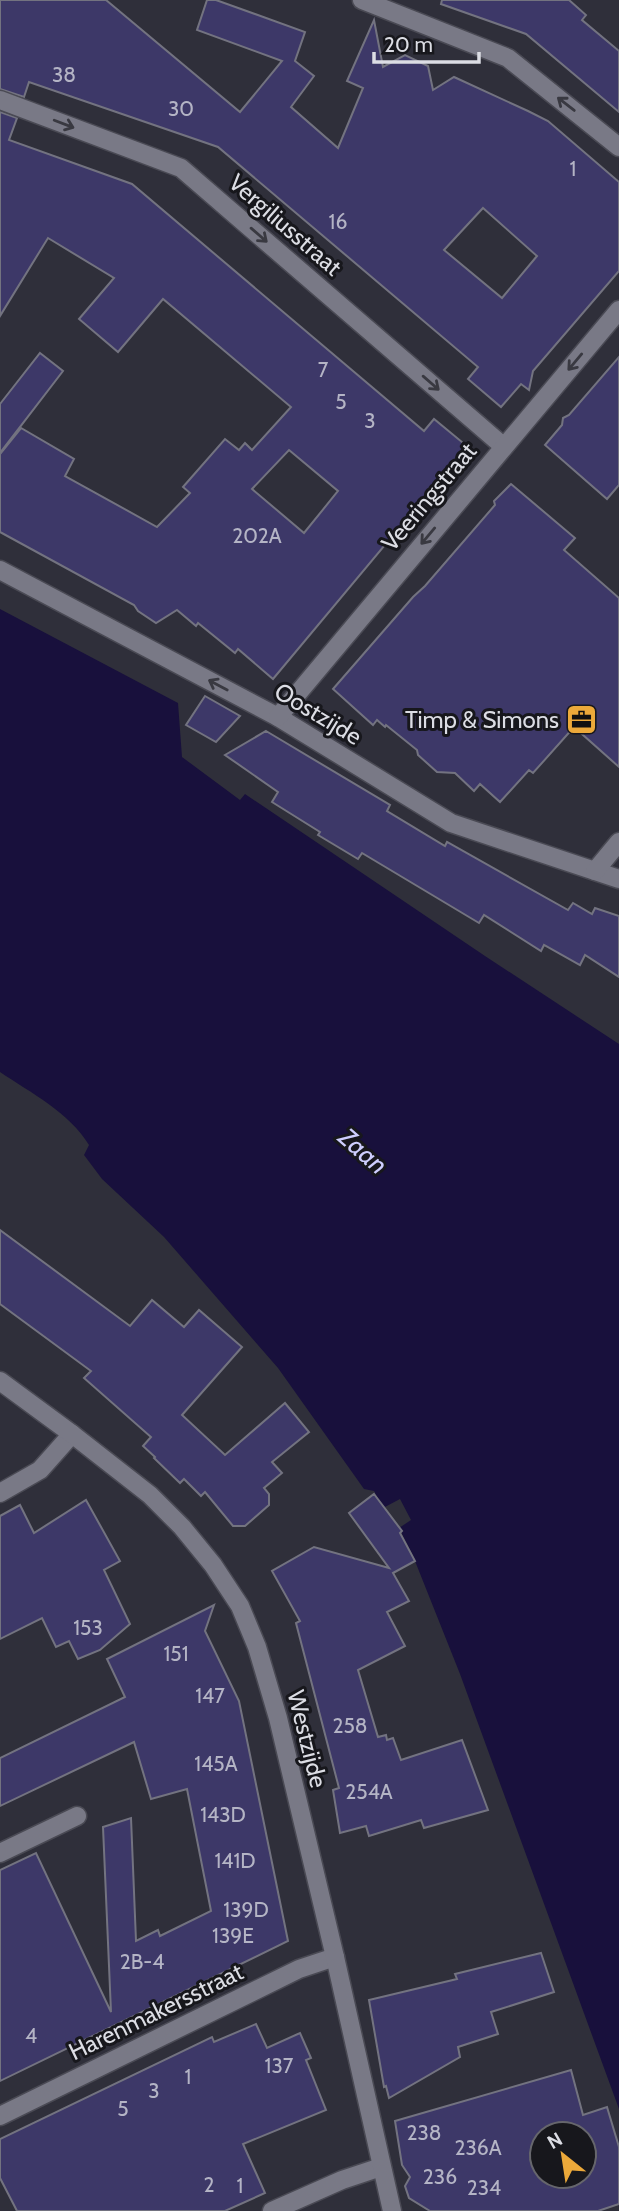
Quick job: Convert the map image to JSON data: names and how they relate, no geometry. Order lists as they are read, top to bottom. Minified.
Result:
{"streets":{"street":["Vergiliusstraat","Veeringstraat","Oostzijde","Westzijde","Harenmakersstraat"]},"crossings":[["Vergiliusstraat","Veeringstraat"],["Veeringstraat","Oostzijde"],["Westzijde","Harenmakersstraat"]],"one_way":["Vergiliusstraat","Veeringstraat","Oostzijde"],"water":["Zaan"],"places":{"office":["Timp & Simons"]},"house_numbers":["38","30","1","16","7","5","3","202A","153","151","147","258","145A","254A","143D","141D","139D","139E","2B-4","4","137","1","3","5","238","236A","236","2","1","234"],"scale_bar":"20 m","north":"top left"}
